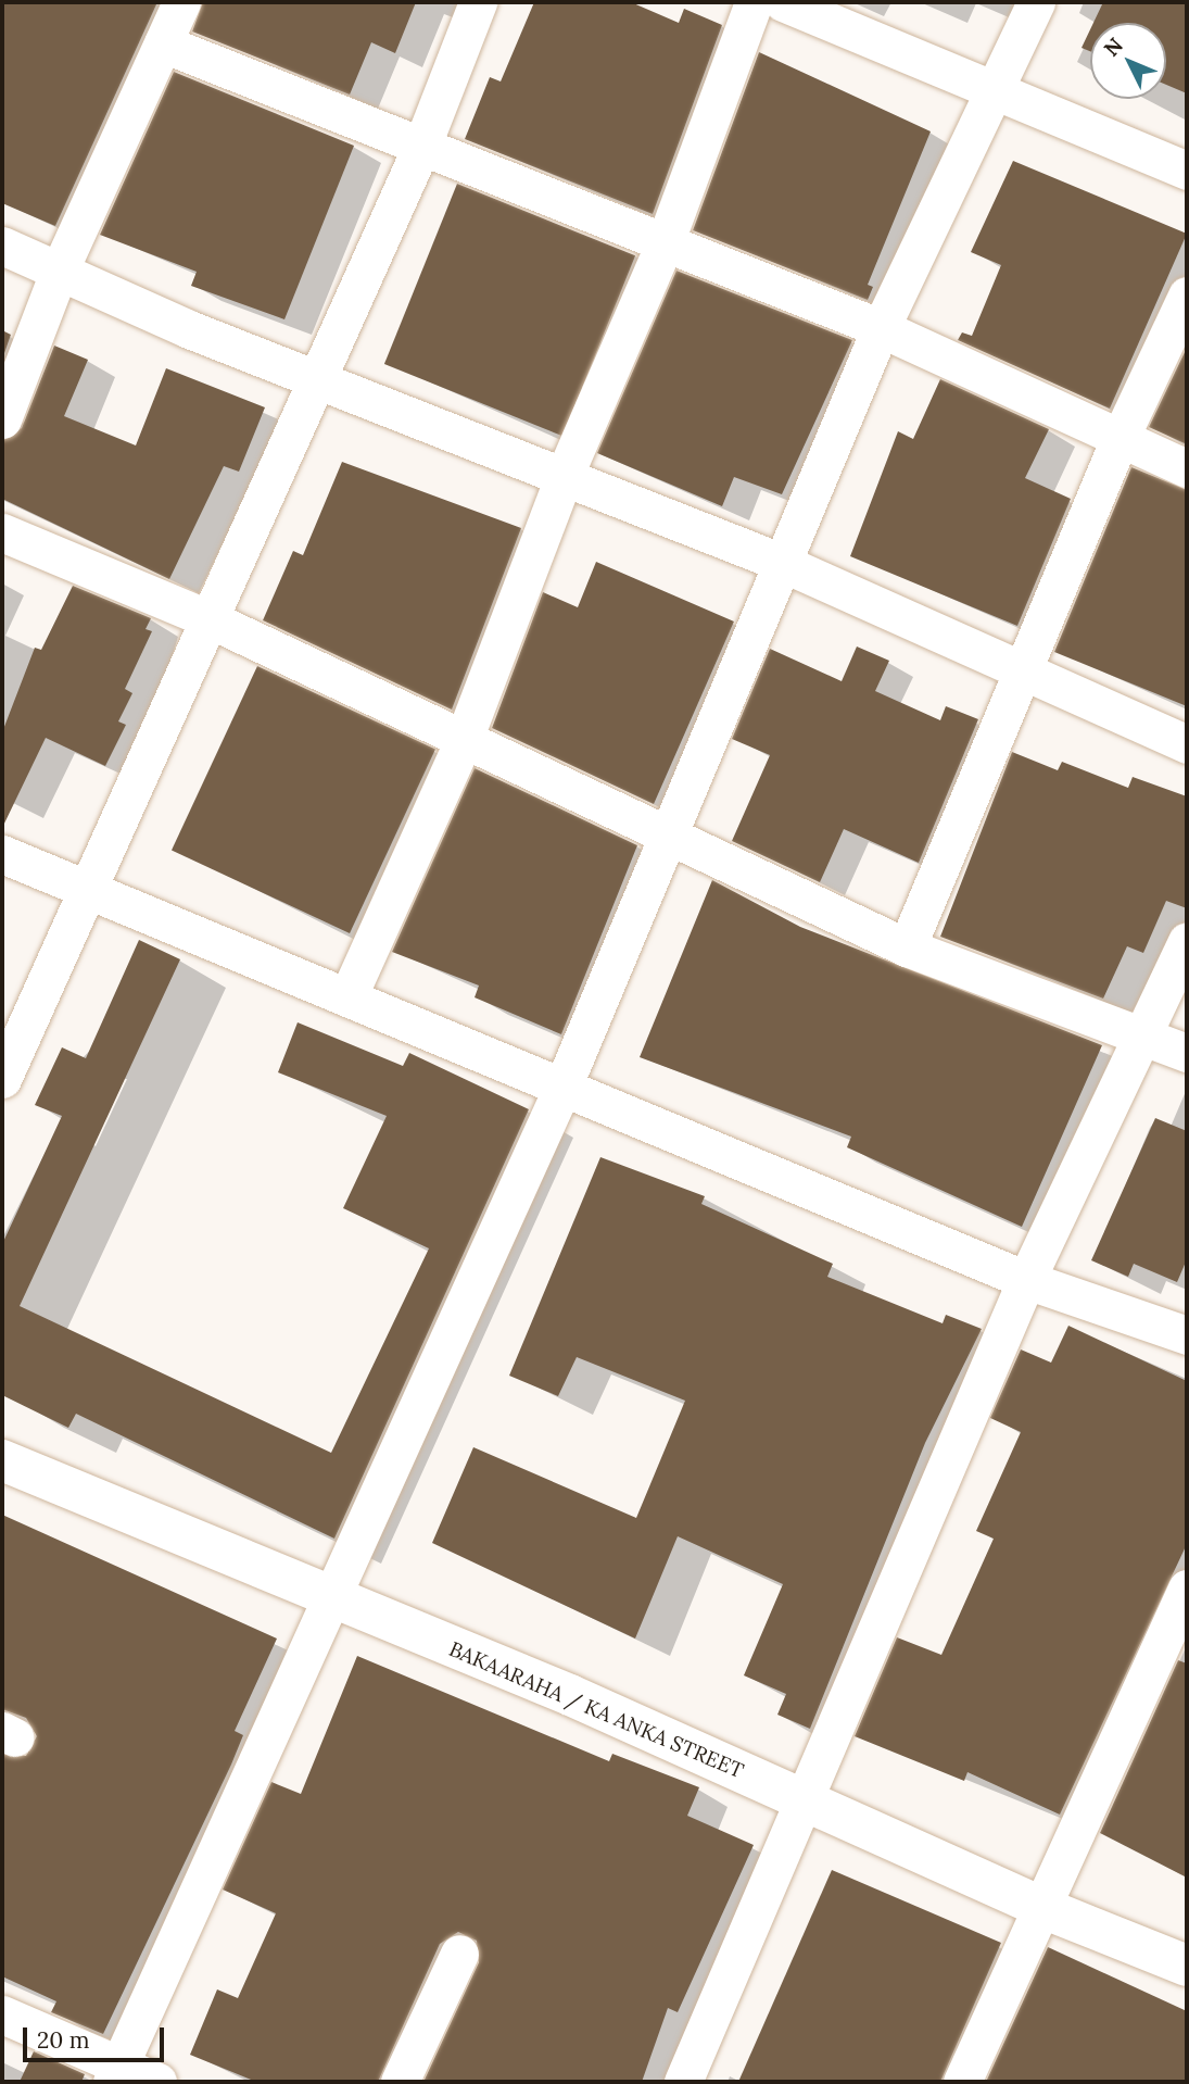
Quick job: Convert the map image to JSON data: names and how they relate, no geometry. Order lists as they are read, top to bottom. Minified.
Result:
{"streets":{"street":["BAKAARAHA / KA ANKA STREET"]},"scale_bar":"20 m","north":"top left"}
